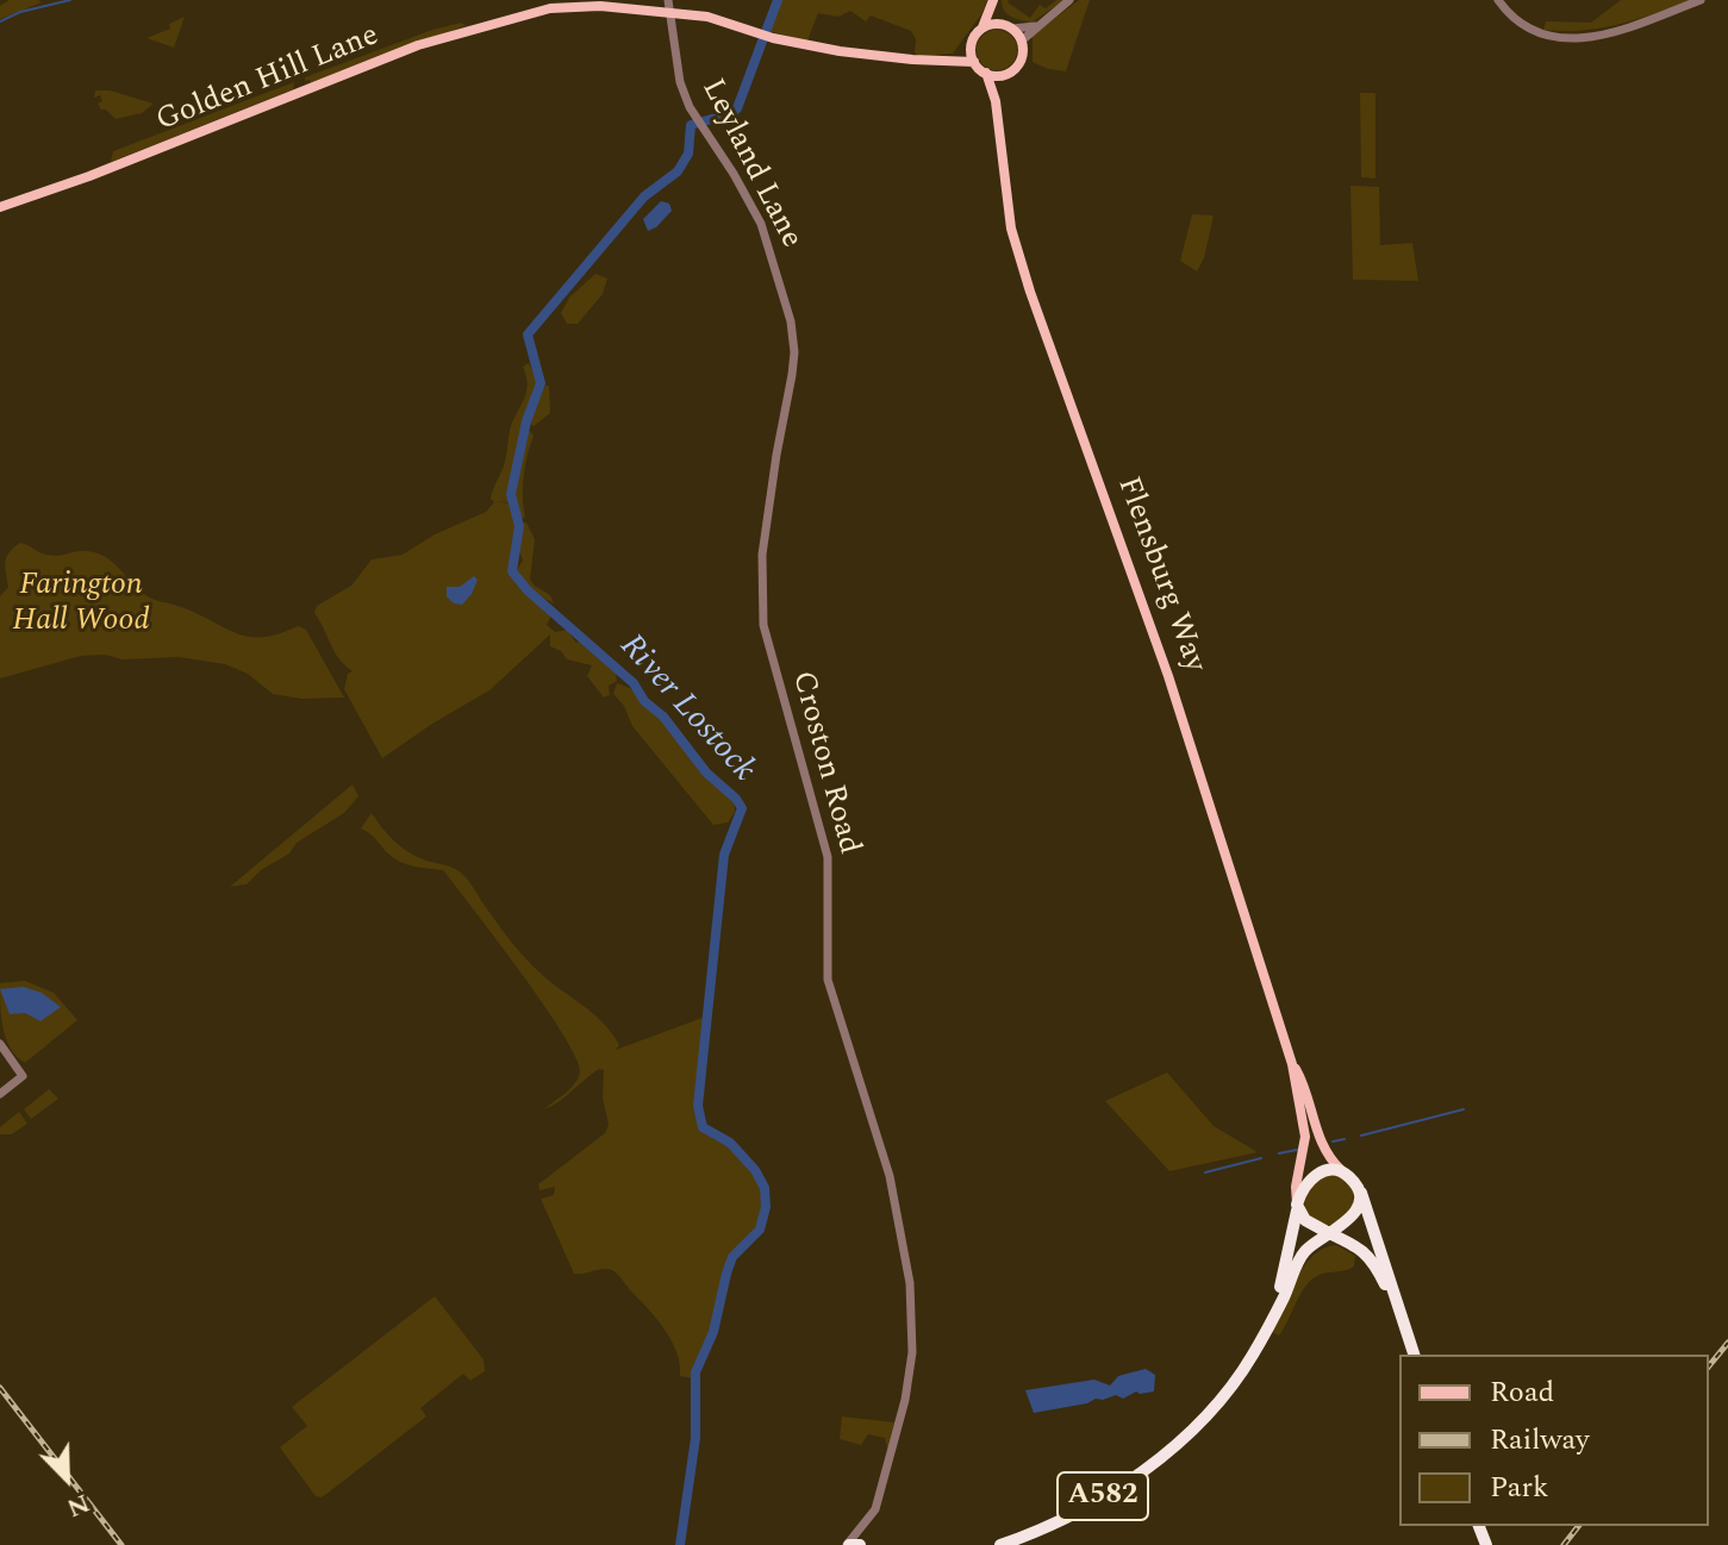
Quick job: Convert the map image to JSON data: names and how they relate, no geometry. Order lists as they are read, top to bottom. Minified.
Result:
{"streets":{"highway":["Flensburg Way","A582"],"main road":["Golden Hill Lane"],"street":["Leyland Lane","Croston Road"]},"crossings":[["Golden Hill Lane","Leyland Lane"],["Golden Hill Lane","Flensburg Way"],["Leyland Lane","Croston Road"],["Flensburg Way","A582"]],"water":["River Lostock"],"parks":["Farington Hall Wood"],"legend":["Road","Railway","Park"],"north":"bottom right"}
